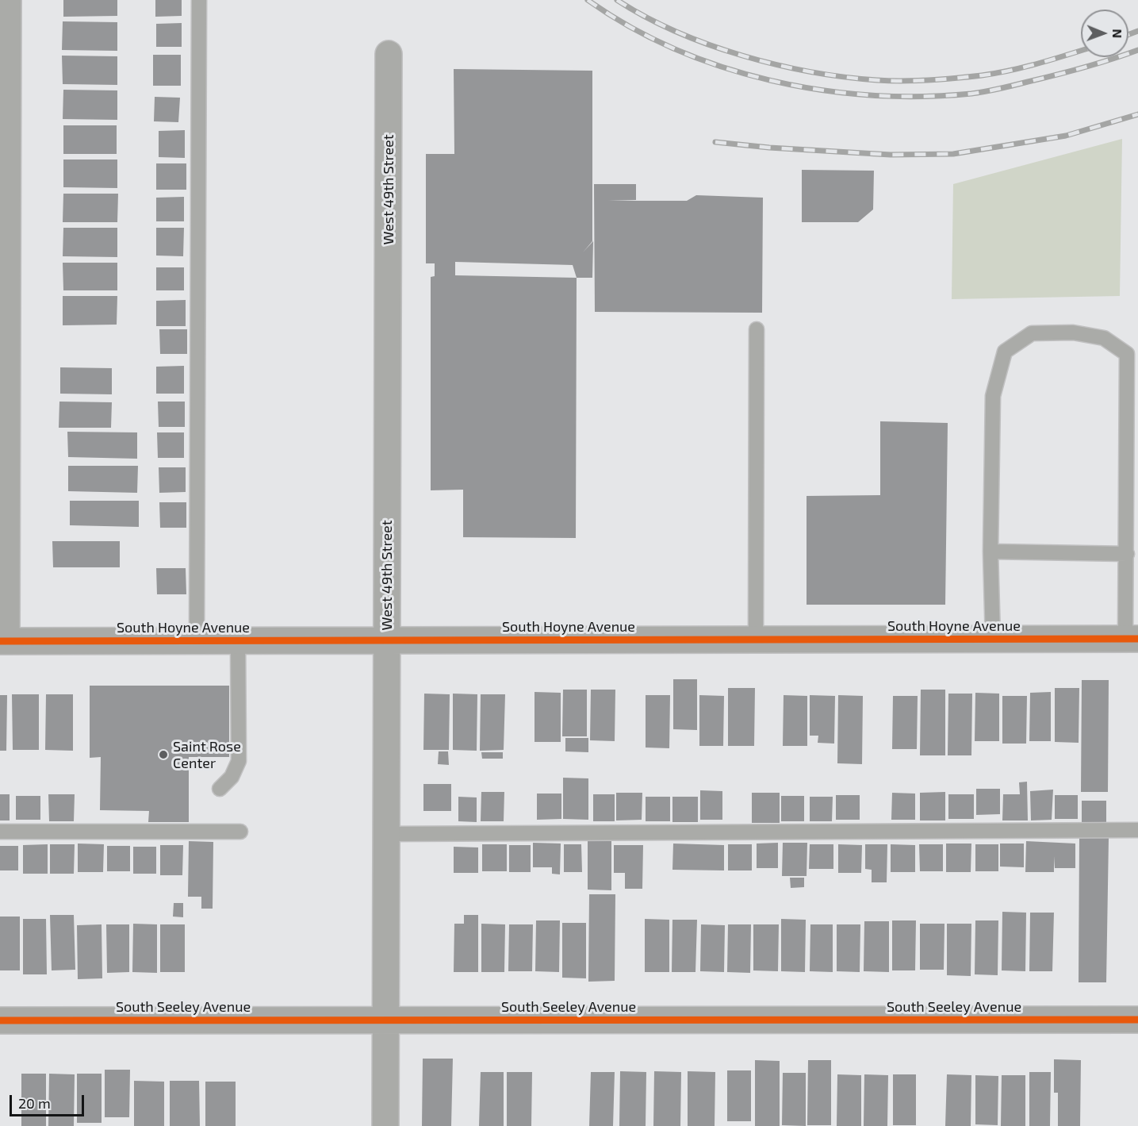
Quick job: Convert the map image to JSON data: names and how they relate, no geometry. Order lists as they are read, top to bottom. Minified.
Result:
{"streets":{"street":["West 49th Street","South Hoyne Avenue","South Seeley Avenue"]},"crossings":[["West 49th Street","South Hoyne Avenue"],["West 49th Street","South Seeley Avenue"]],"places":["Saint Rose Center"],"scale_bar":"20 m","north":"right"}
